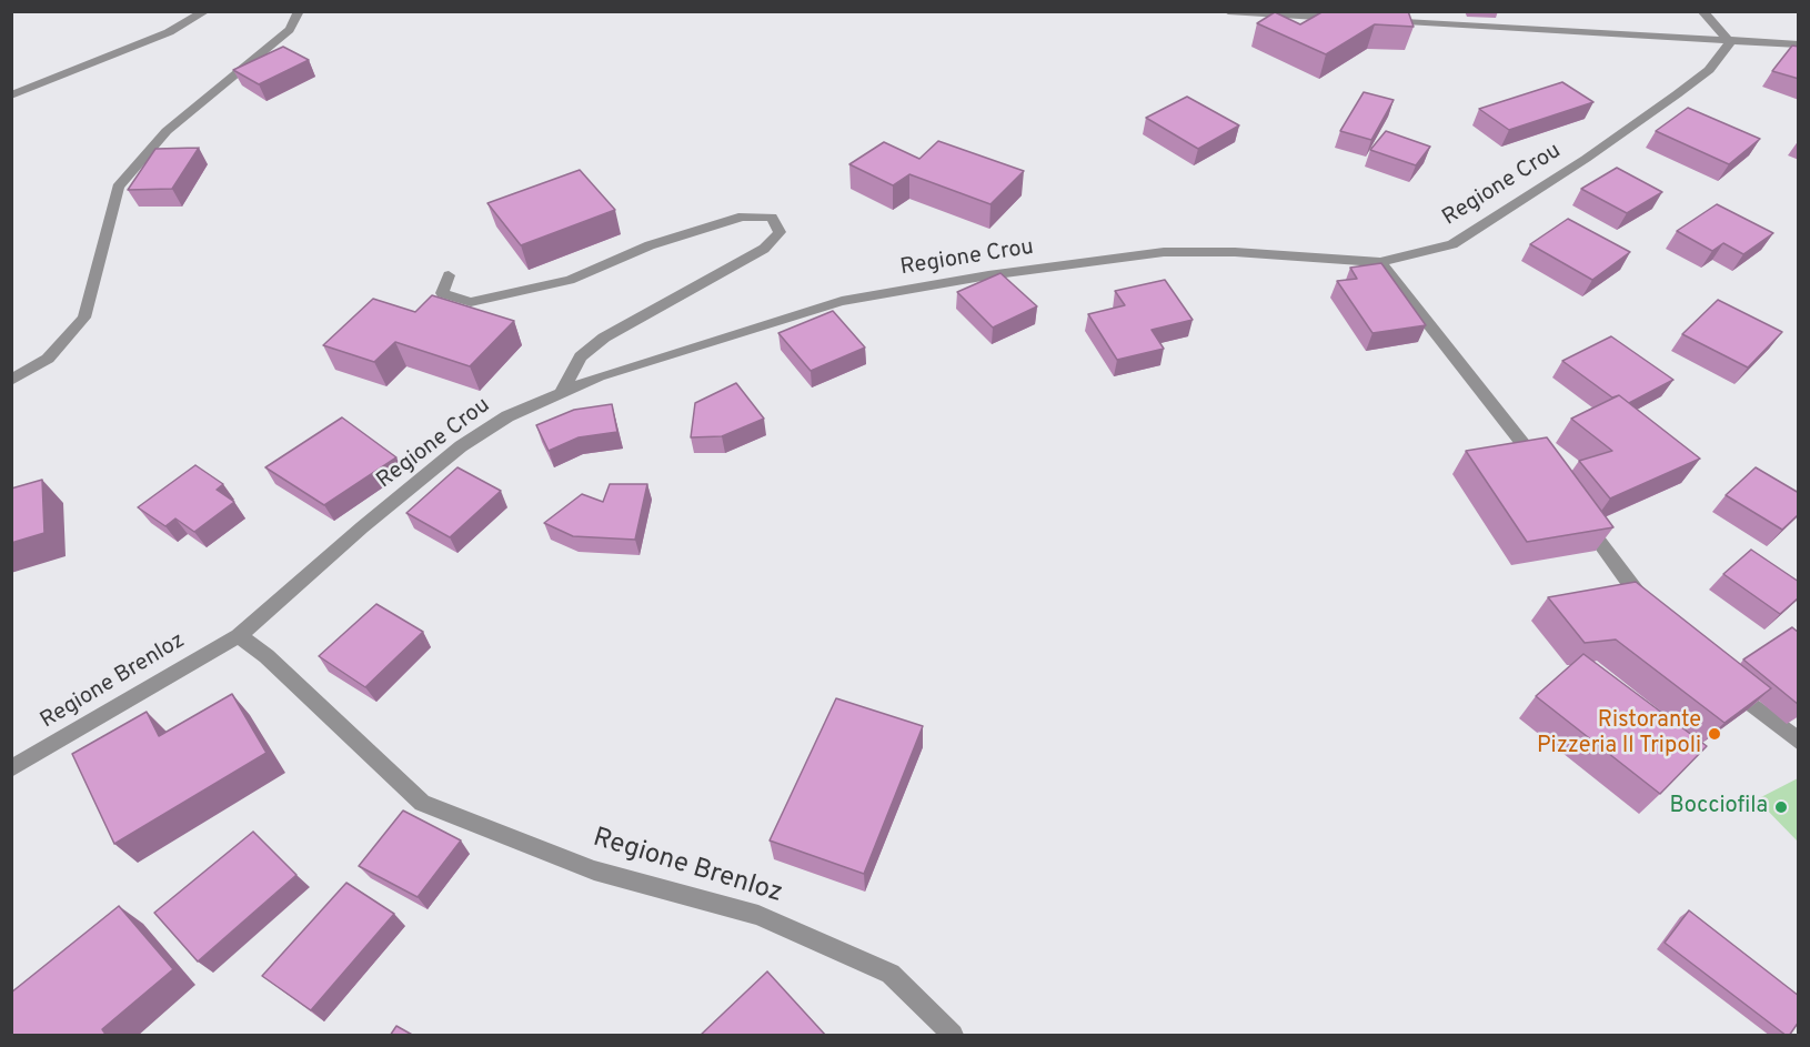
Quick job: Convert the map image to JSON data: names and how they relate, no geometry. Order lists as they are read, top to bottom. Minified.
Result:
{"streets":{"street":["Regione Crou","Regione Brenloz"]},"crossings":[["Regione Crou","Regione Brenloz"]],"places":["Ristorante Pizzeria Il Tripoli","Bocciofila"]}
